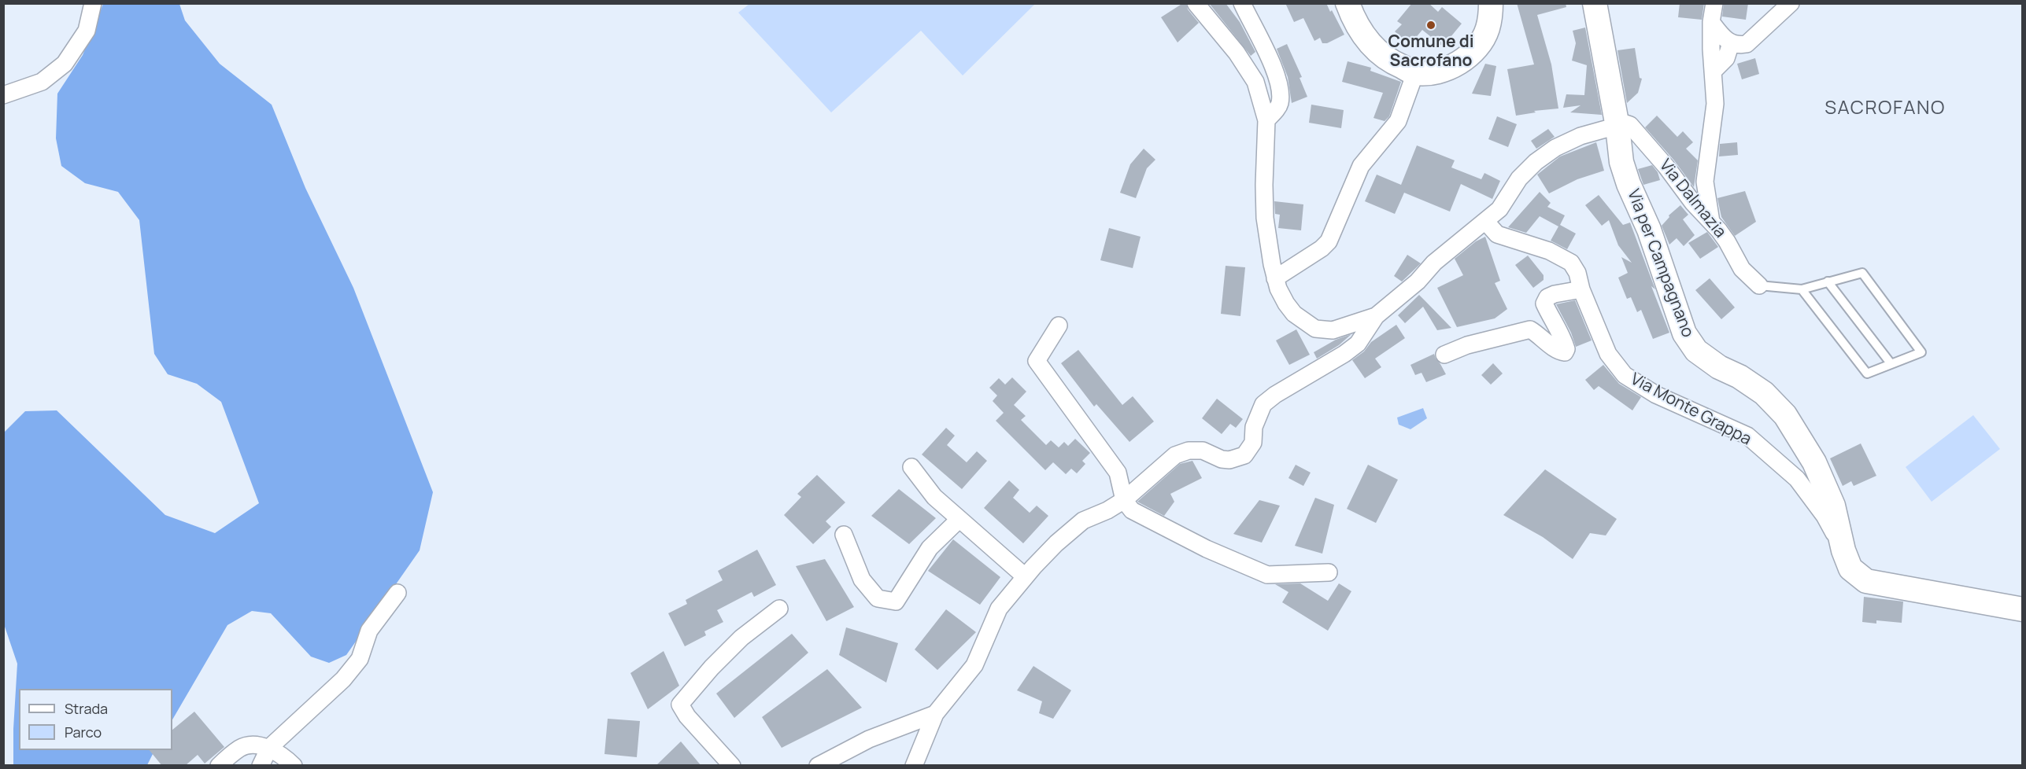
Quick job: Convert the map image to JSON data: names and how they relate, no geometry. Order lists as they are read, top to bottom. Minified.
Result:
{"streets":{"street":["Via Dalmazia","Via per Campagnano","Via Monte Grappa"]},"crossings":[["Via Dalmazia","Via per Campagnano"],["Via per Campagnano","Via Monte Grappa"]],"districts":["SACROFANO"],"places":["Comune di Sacrofano"],"legend":["Strada","Parco"]}
